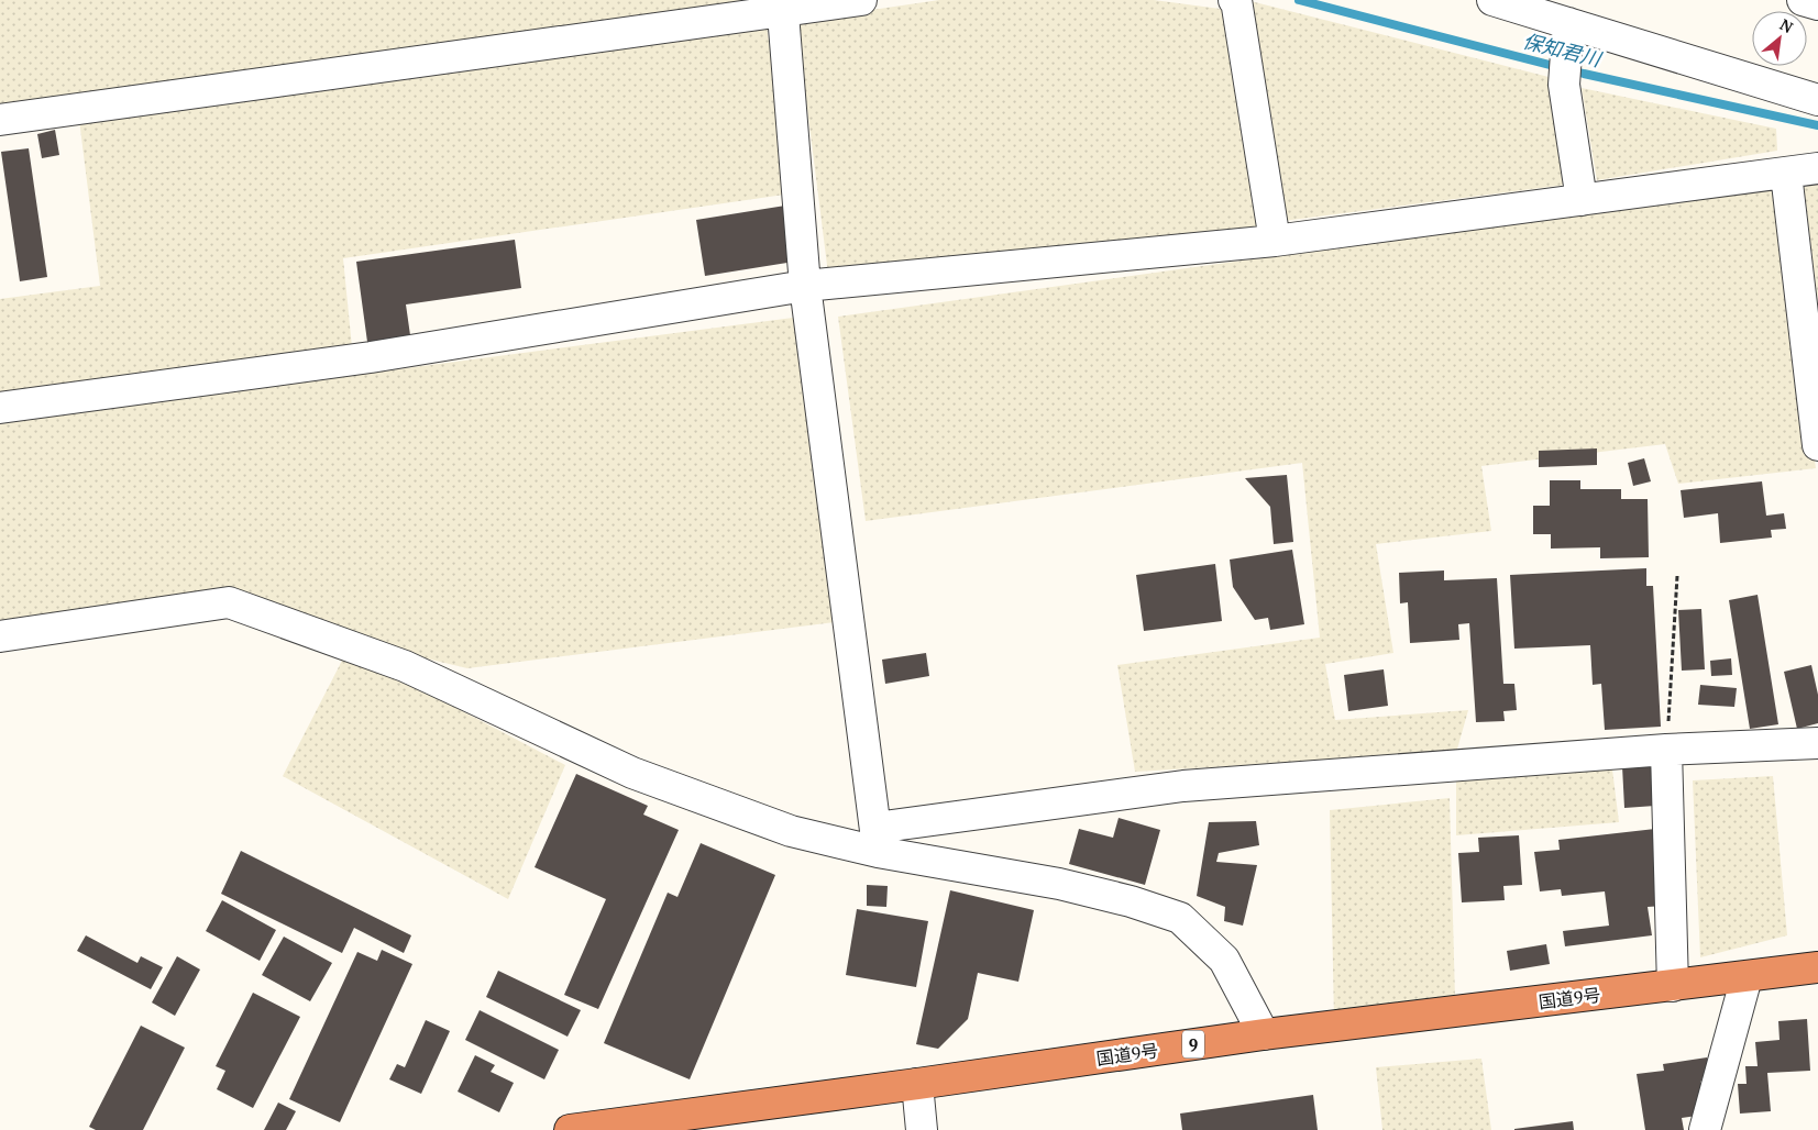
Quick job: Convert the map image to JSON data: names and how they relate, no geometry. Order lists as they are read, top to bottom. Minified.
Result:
{"streets":{"highway":["国道9号","9"]},"water":["保知君川"],"north":"top right"}
